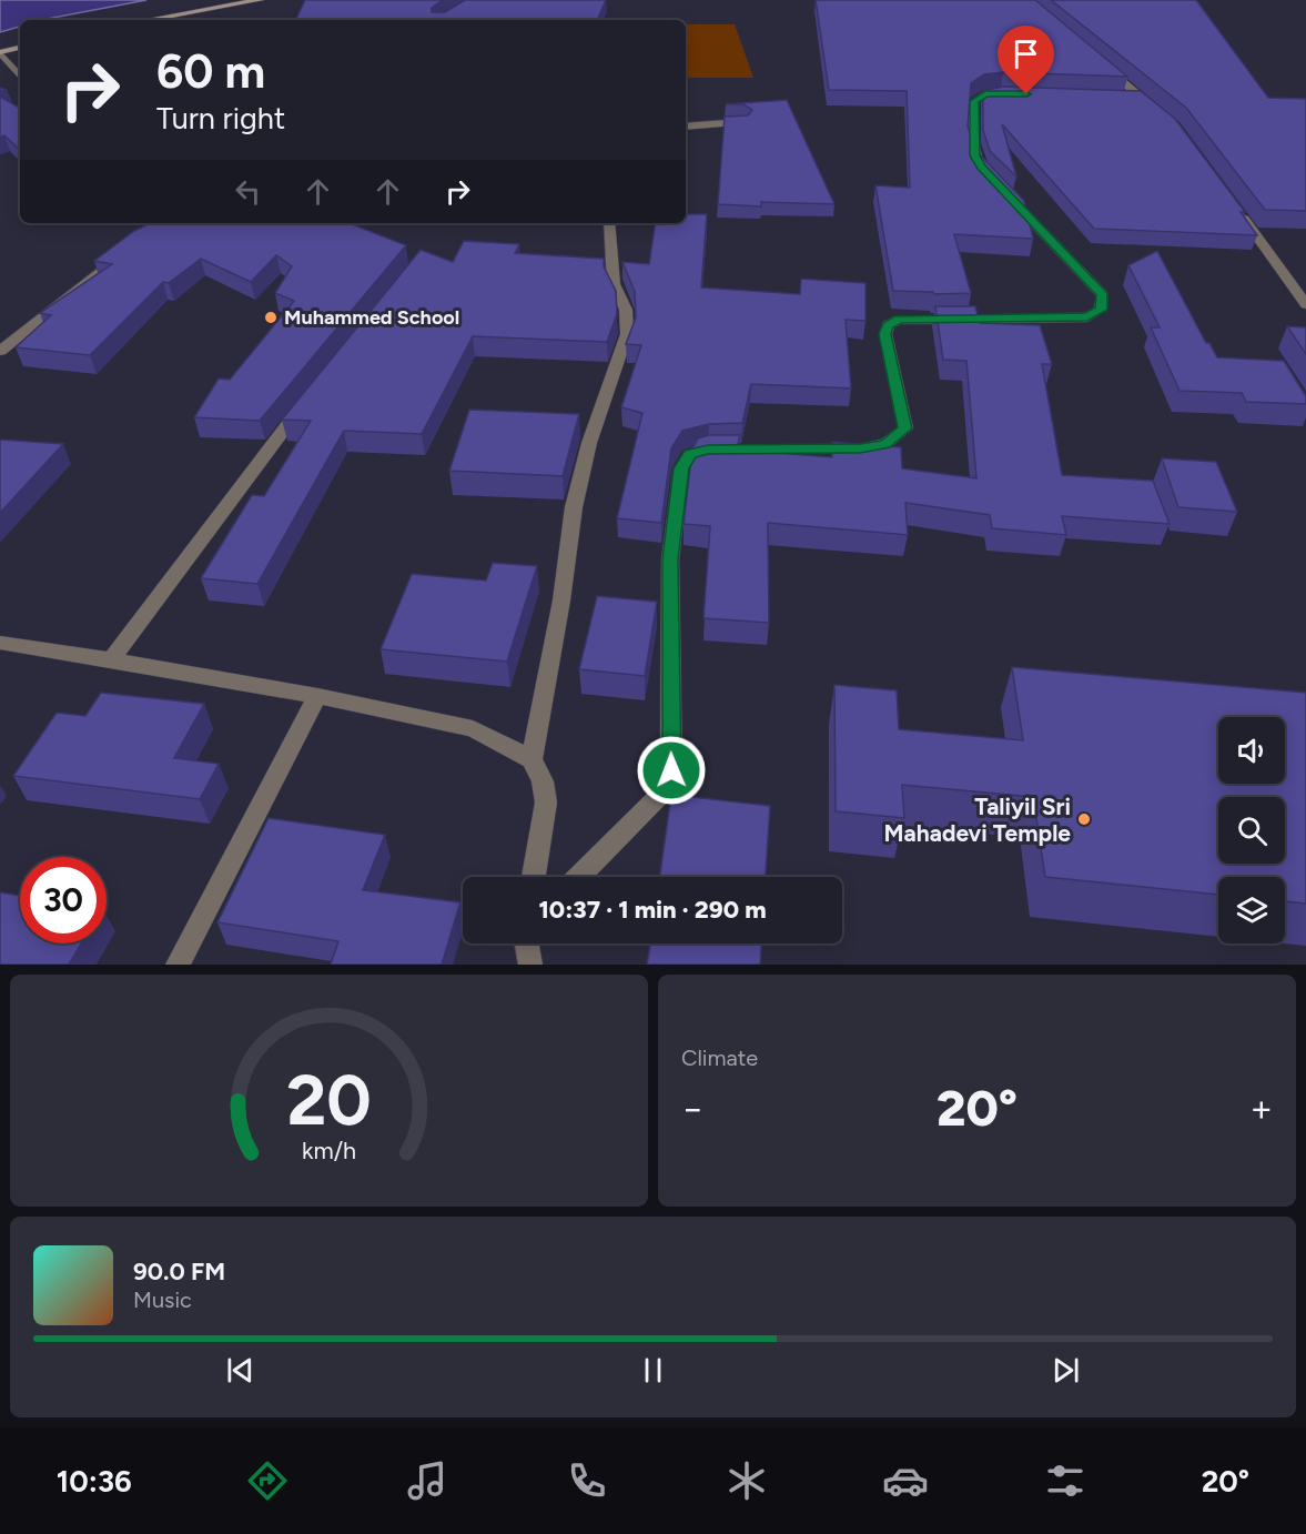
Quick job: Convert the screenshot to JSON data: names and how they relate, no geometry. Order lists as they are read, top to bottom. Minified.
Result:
{"places":["Muhammed School","Taliyil Sri Mahadevi Temple"],"page":{"turn":["60 m","Turn right"],"limit":"30","trip":"10:37 · 1 min · 290 m","tile":"Climate","heat":["−","20°","+"],"song":["90.0 FM","Music"],"tabs":["10:36","20°"],"gauge":["20","km/h"]}}
